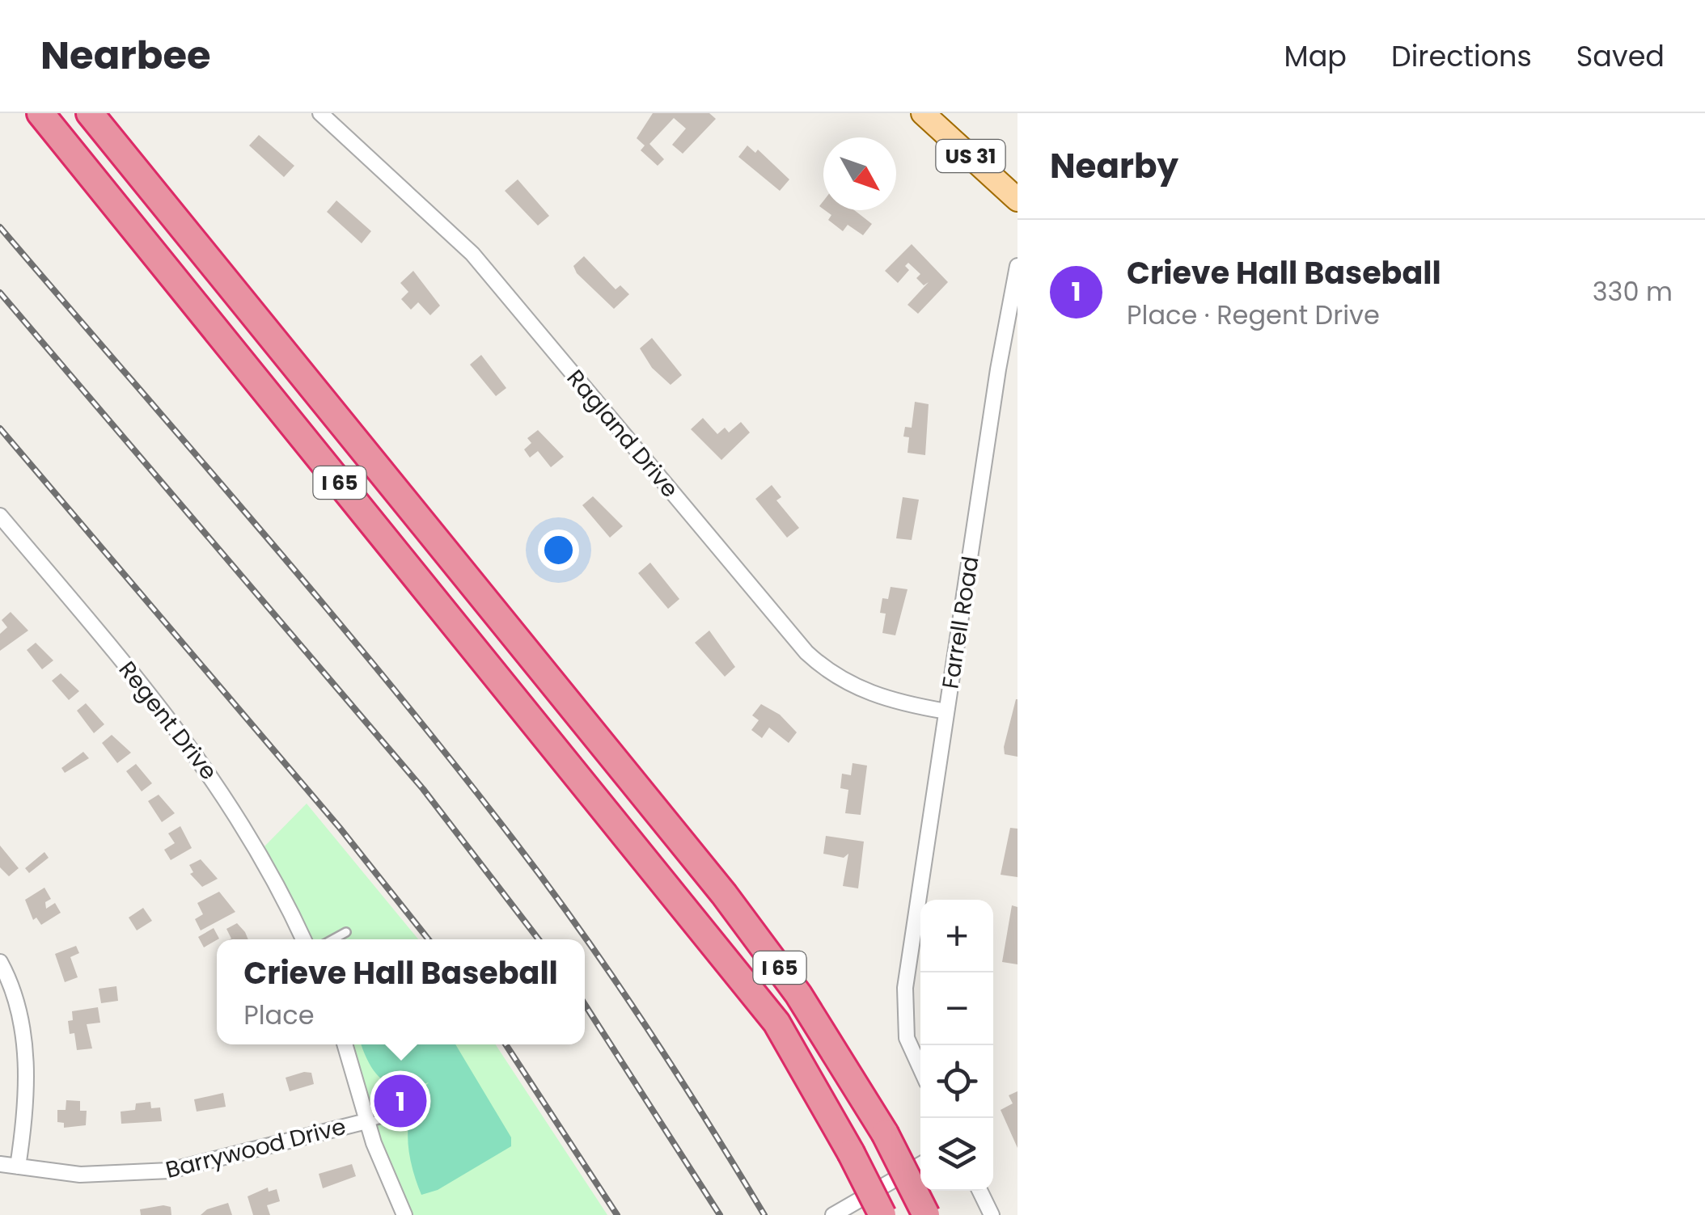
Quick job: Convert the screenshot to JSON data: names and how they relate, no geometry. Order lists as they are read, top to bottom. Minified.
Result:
{"streets":{"highway":["I 65"],"main road":["US 31"],"street":["Ragland Drive","Farrell Road","Regent Drive","Barrywood Drive"]},"crossings":[["Ragland Drive","Farrell Road"]],"north":"bottom right","page":{"header":"Nearbee","nav":["Map","Directions","Saved"],"heading":"Nearby","list":[{"mark":"1","name":"Crieve Hall Baseball","note":"Place · Regent Drive","value":"330 m"}],"map_buttons":["+","−"],"popup":["Crieve Hall Baseball","Place"],"pins":"1"}}
